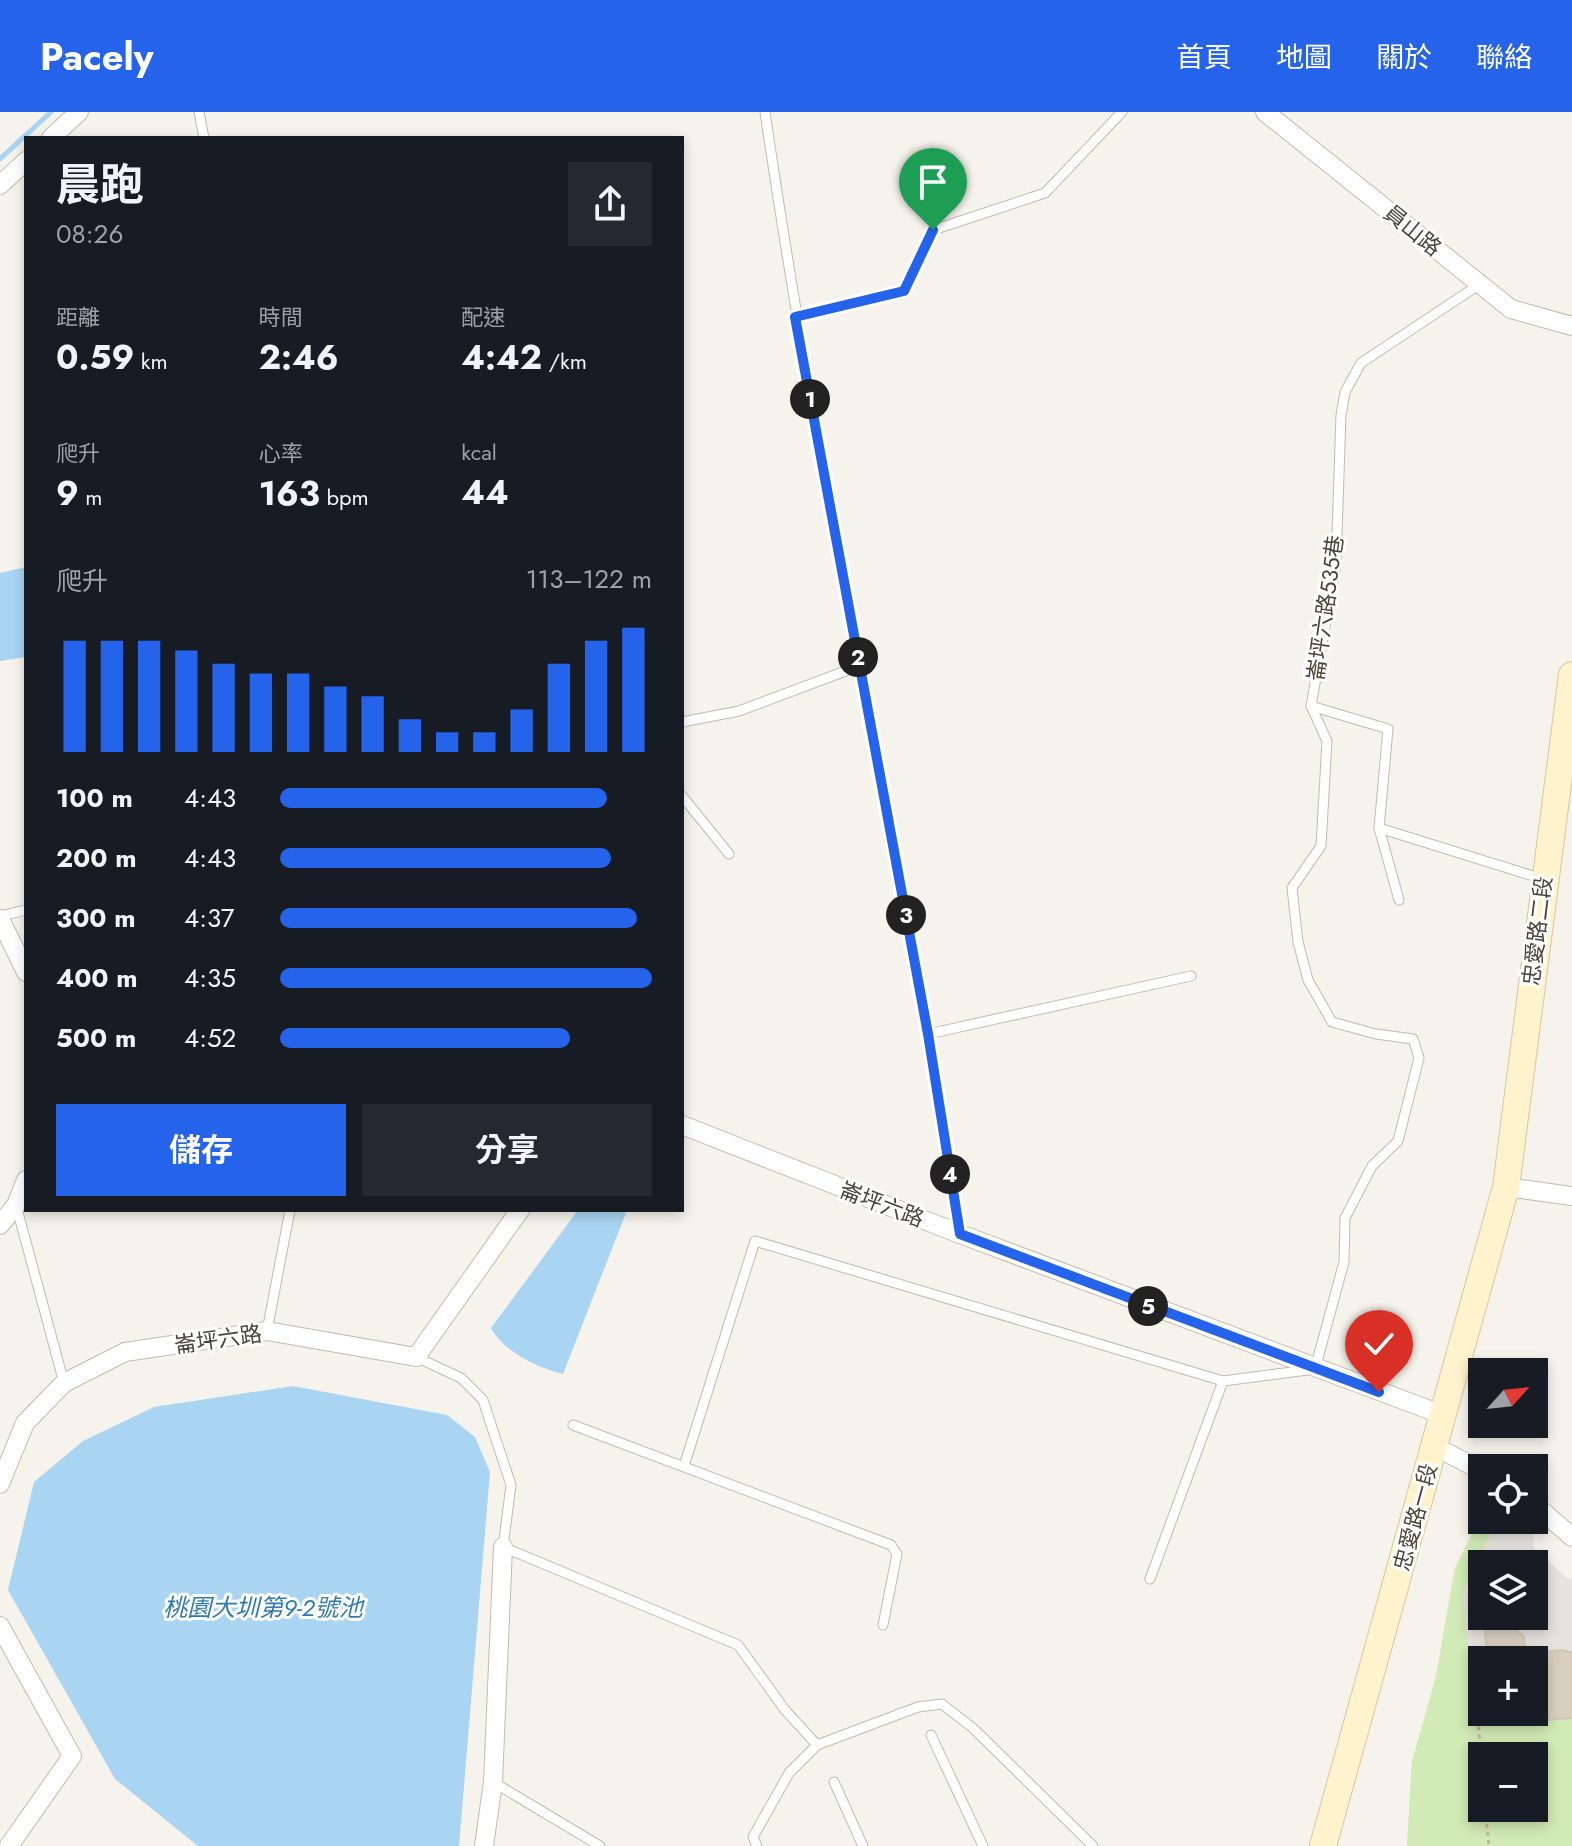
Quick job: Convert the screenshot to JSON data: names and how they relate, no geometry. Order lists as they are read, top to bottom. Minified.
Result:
{"streets":{"main road":["忠愛路二段","忠愛路一段"],"street":["員山路","崙坪六路"],"lane":["崙坪六路535巷"]},"crossings":[["員山路","崙坪六路535巷"],["崙坪六路535巷","崙坪六路"],["忠愛路二段","忠愛路一段"],["崙坪六路","忠愛路一段"]],"water":["桃園大圳第9-2號池"],"north":"top right","page":{"header":"Pacely","nav":["首頁","地圖","關於","聯絡"],"heading":["晨跑","08:26"],"stats":[["距離","0.59 km"],["時間","2:46"],["配速","4:42 /km"],["爬升","9 m"],["心率","163 bpm"],["kcal","44"]],"pins":["1","2","3","4","5"],"chart":["爬升","113–122 m"],"list":[{"name":"100 m","note":"4:43"},{"name":"200 m","note":"4:43"},{"name":"300 m","note":"4:37"},{"name":"400 m","note":"4:35"},{"name":"500 m","note":"4:52"}],"buttons":["儲存","分享"],"map_buttons":["+","−"]}}
